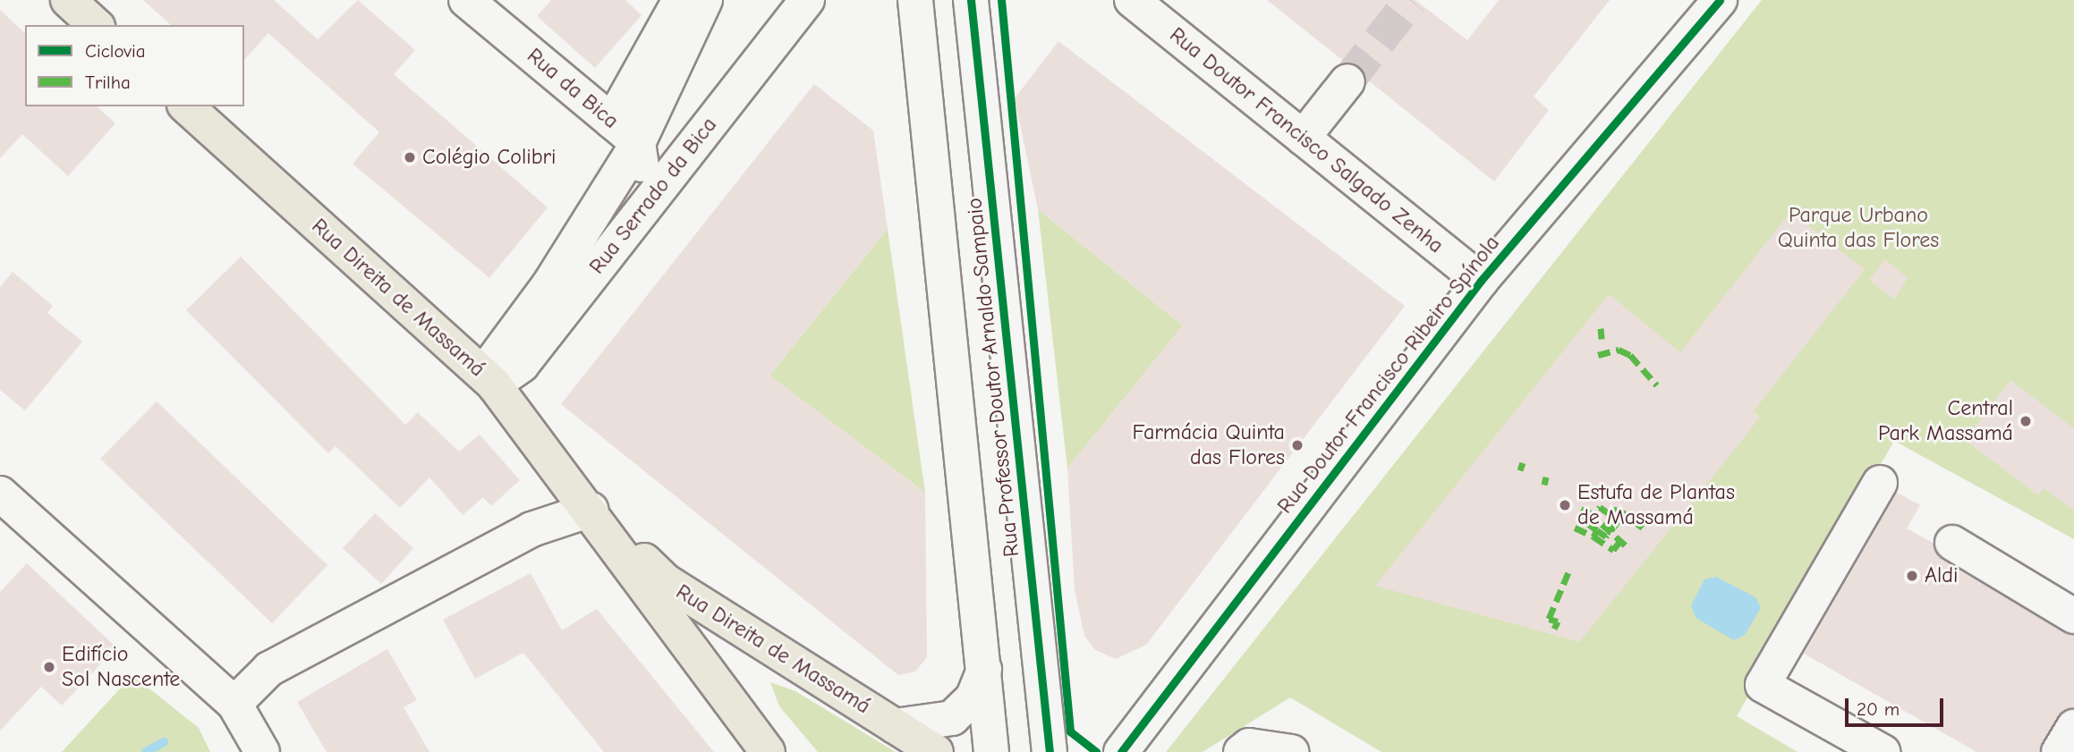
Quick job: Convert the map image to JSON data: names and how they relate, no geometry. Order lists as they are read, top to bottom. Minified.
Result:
{"streets":{"main road":["Rua Direita de Massamá"],"street":["Rua da Bica","Rua Doutor Francisco Salgado Zenha","Rua Serrado da Bica","Rua Doutor Francisco Ribeiro Spínola","Rua Professor Doutor Arnaldo Sampaio"]},"crossings":[["Rua da Bica","Rua Serrado da Bica"],["Rua Doutor Francisco Salgado Zenha","Rua Doutor Francisco Ribeiro Spínola"],["Rua Serrado da Bica","Rua Direita de Massamá"]],"parks":["Parque Urbano Quinta das Flores"],"places":["Colégio Colibri","Central Park Massamá","Farmácia Quinta das Flores","Estufa de Plantas de Massamá","Aldi","Edifício Sol Nascente"],"legend":["Ciclovia","Trilha"],"scale_bar":"20 m"}
